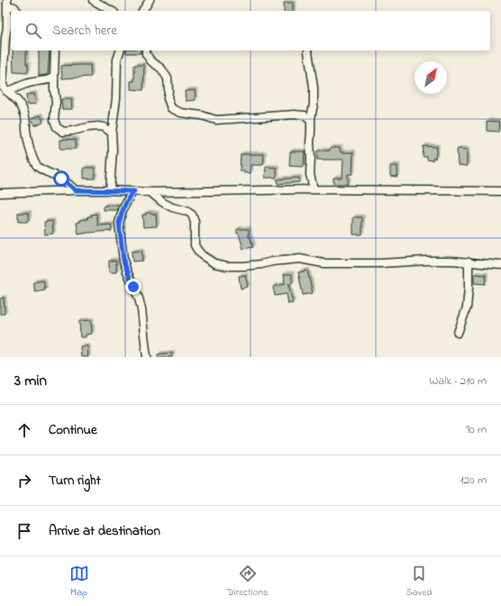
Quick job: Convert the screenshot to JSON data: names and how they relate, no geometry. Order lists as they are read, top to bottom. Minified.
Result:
{"north":"top right","page":{"search":"Search here","heading":["3 min","Walk · 210 m"],"list":[["Continue","90 m"],["Turn right","120 m"],"Arrive at destination"],"nav":["Map","Directions","Saved"]}}
